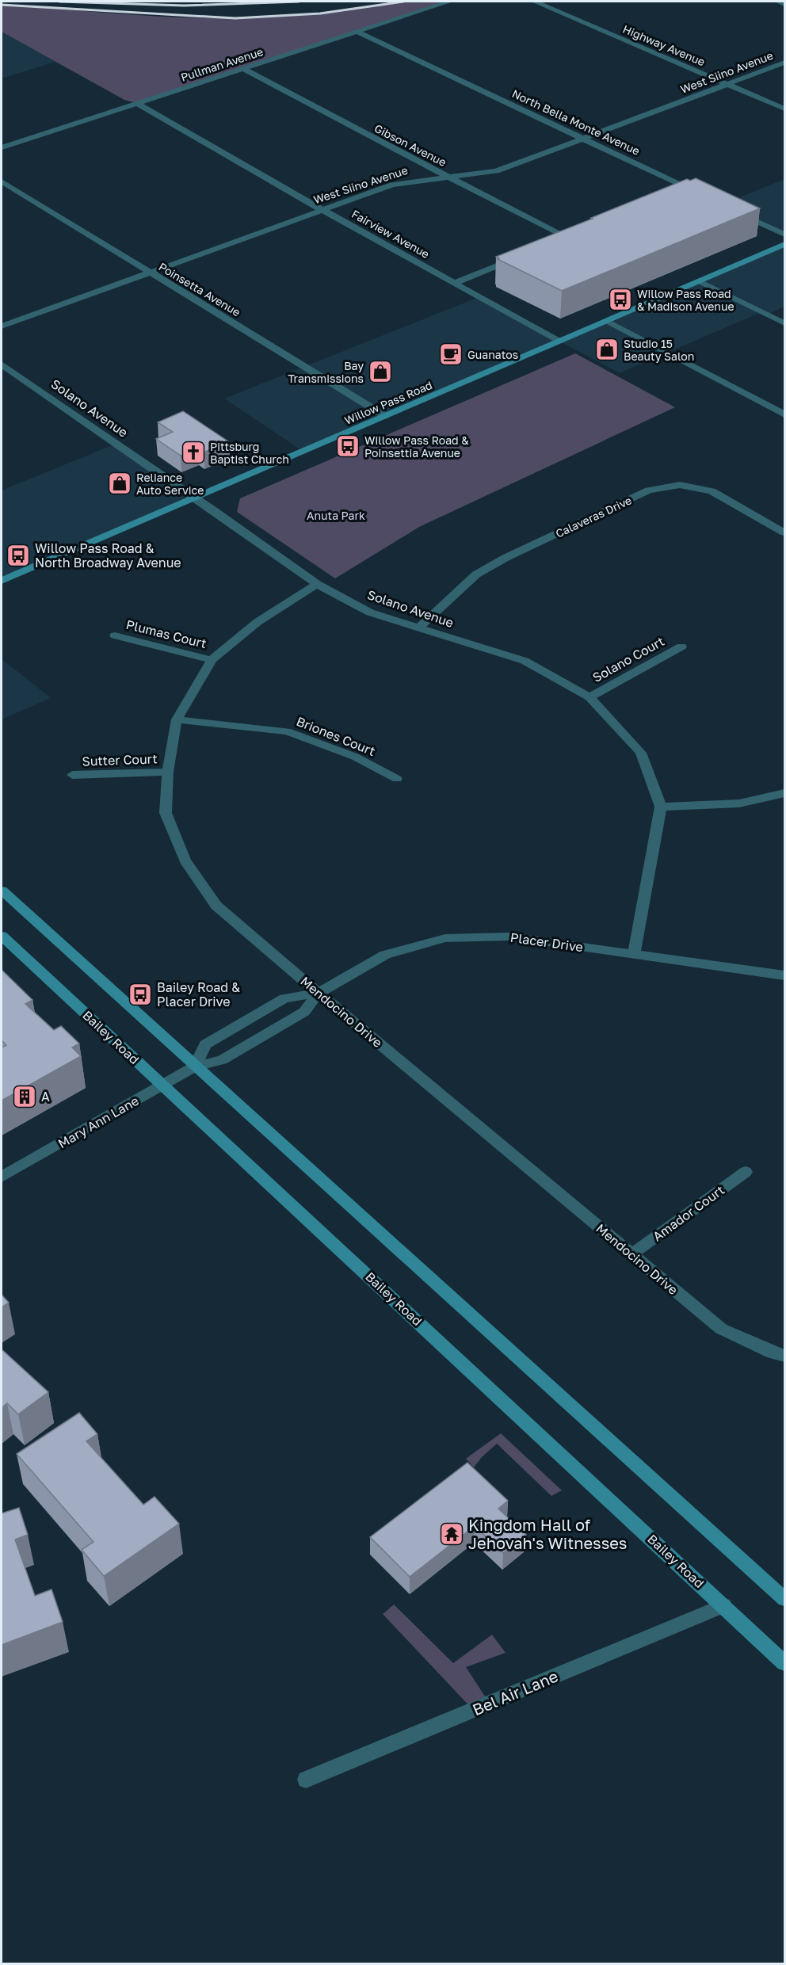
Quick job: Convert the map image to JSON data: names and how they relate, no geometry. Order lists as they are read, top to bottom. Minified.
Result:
{"streets":{"main road":["Willow Pass Road","Bailey Road"],"street":["Highway Avenue","Pullman Avenue","West Siino Avenue","North Bella Monte Avenue","Gibson Avenue","Fairview Avenue","Poinsetta Avenue","Solano Avenue","Calaveras Drive","Plumas Court","Solano Court","Briones Court","Sutter Court","Placer Drive","Mendocino Drive","Mary Ann Lane","Amador Court","Bel Air Lane"]},"crossings":[["Highway Avenue","West Siino Avenue"],["Pullman Avenue","North Bella Monte Avenue"],["Pullman Avenue","Gibson Avenue"],["Pullman Avenue","Fairview Avenue"],["West Siino Avenue","North Bella Monte Avenue"],["West Siino Avenue","Gibson Avenue"],["West Siino Avenue","Fairview Avenue"],["West Siino Avenue","Poinsetta Avenue"],["Fairview Avenue","Willow Pass Road"],["Poinsetta Avenue","Willow Pass Road"],["Willow Pass Road","Solano Avenue"],["Solano Avenue","Calaveras Drive"],["Solano Avenue","Solano Court"],["Solano Avenue","Mendocino Drive"],["Plumas Court","Mendocino Drive"],["Briones Court","Mendocino Drive"],["Sutter Court","Mendocino Drive"],["Placer Drive","Mendocino Drive"],["Placer Drive","Mary Ann Lane"],["Mendocino Drive","Amador Court"],["Bailey Road","Mary Ann Lane"],["Bailey Road","Bel Air Lane"]],"parks":["Anuta Park"],"places":{"bus stop":["Willow Pass Road & Madison Avenue","Willow Pass Road & Poinsettia Avenue","Willow Pass Road & North Broadway Avenue","Bailey Road & Placer Drive"],"shop":["Studio 15 Beauty Salon","Bay Transmissions","Reliance Auto Service"],"cafe":["Guanatos"],"church":["Pittsburg Baptist Church"],"building":["A"],"temple":["Kingdom Hall of Jehovah's Witnesses"]}}
